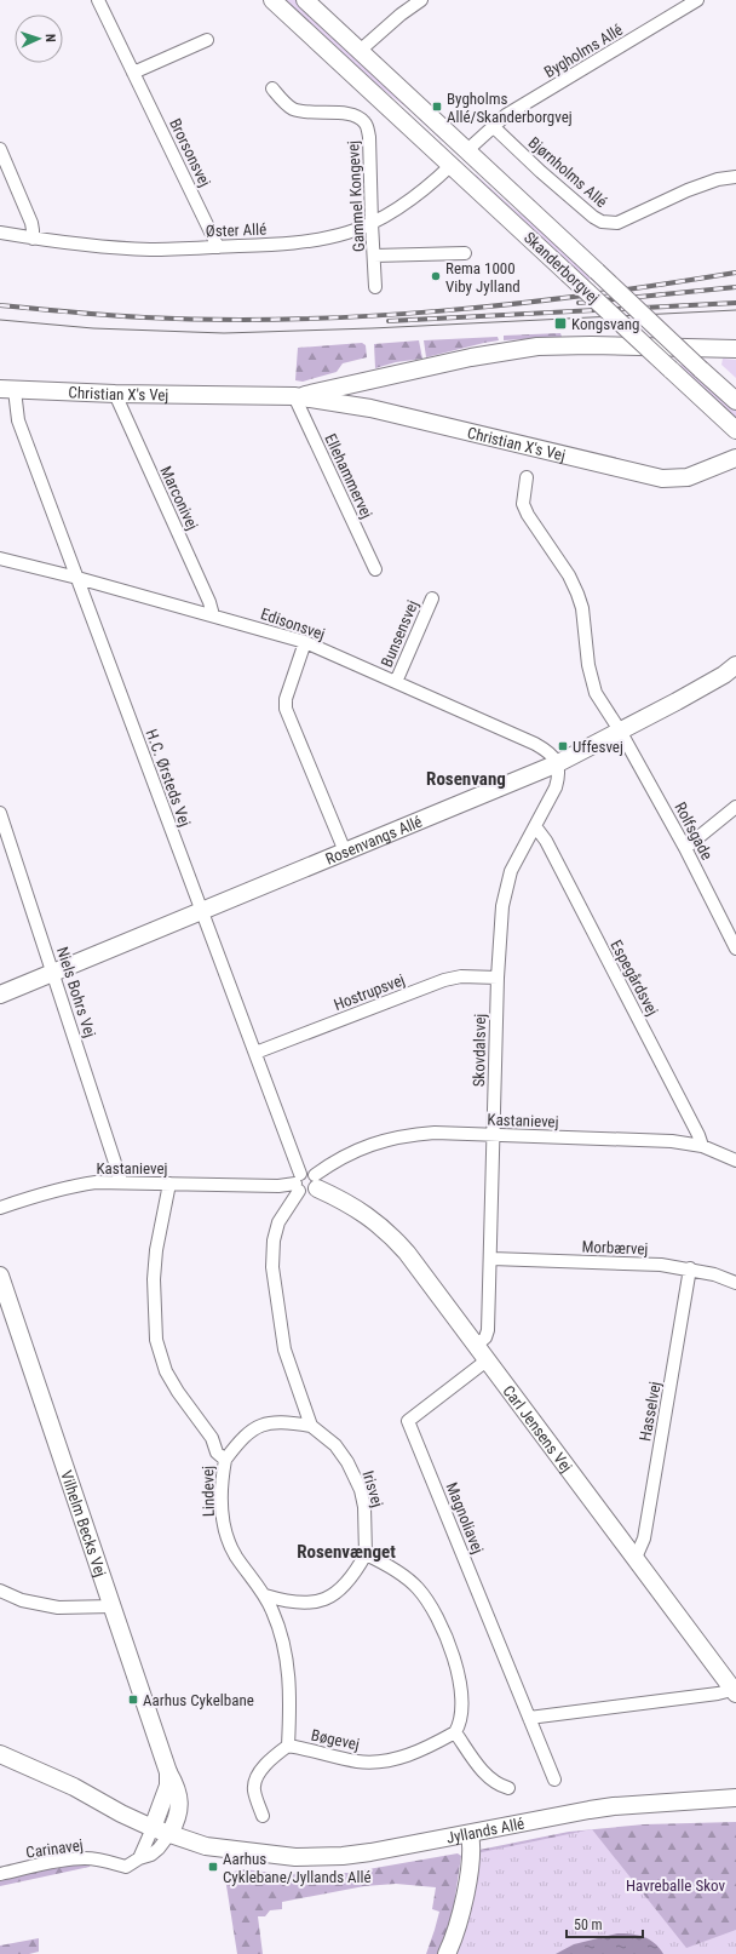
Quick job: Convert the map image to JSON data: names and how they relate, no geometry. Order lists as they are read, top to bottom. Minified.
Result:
{"streets":{"street":["Bygholms Allé","Brorsonsvej","Bjørnholms Allé","Gammel Kongevej","Øster Allé","Skanderborgvej","Christian X's Vej","Ellehammervej","Marconivej","Edisonsvej","Bunsensvej","H.C. Ørsteds Vej","Rolfsgade","Rosenvangs Allé","Espegårdsvej","Niels Bohrs Vej","Hostrupsvej","Skovdalsvej","Kastanievej","Morbærvej","Hasselvej","Carl Jensens Vej","Irisvej","Lindevej","Magnoliavej","Vilhelm Becks Vej","Bøgevej","Jyllands Allé","Carinavej"]},"crossings":[["Bygholms Allé","Bjørnholms Allé"],["Bygholms Allé","Skanderborgvej"],["Brorsonsvej","Øster Allé"],["Gammel Kongevej","Øster Allé"],["Øster Allé","Skanderborgvej"],["Christian X's Vej","Ellehammervej"],["Christian X's Vej","Marconivej"],["Christian X's Vej","H.C. Ørsteds Vej"],["Marconivej","Edisonsvej"],["Edisonsvej","Bunsensvej"],["Edisonsvej","H.C. Ørsteds Vej"],["Edisonsvej","Rosenvangs Allé"],["Edisonsvej","Skovdalsvej"],["H.C. Ørsteds Vej","Rosenvangs Allé"],["H.C. Ørsteds Vej","Hostrupsvej"],["H.C. Ørsteds Vej","Kastanievej"],["Rolfsgade","Rosenvangs Allé"],["Rosenvangs Allé","Niels Bohrs Vej"],["Rosenvangs Allé","Skovdalsvej"],["Espegårdsvej","Skovdalsvej"],["Espegårdsvej","Kastanievej"],["Niels Bohrs Vej","Kastanievej"],["Hostrupsvej","Skovdalsvej"],["Skovdalsvej","Kastanievej"],["Skovdalsvej","Morbærvej"],["Skovdalsvej","Carl Jensens Vej"],["Kastanievej","Carl Jensens Vej"],["Kastanievej","Lindevej"],["Morbærvej","Hasselvej"],["Hasselvej","Carl Jensens Vej"],["Carl Jensens Vej","Magnoliavej"],["Irisvej","Lindevej"],["Lindevej","Bøgevej"],["Vilhelm Becks Vej","Jyllands Allé"],["Vilhelm Becks Vej","Carinavej"],["Jyllands Allé","Carinavej"]],"districts":["Rosenvang","Rosenvænget"],"parks":["Havreballe Skov"],"places":{"transit":["Bygholms Allé/Skanderborgvej","Kongsvang","Uffesvej","Aarhus Cykelbane","Aarhus Cyklebane/Jyllands Allé"],"other":["Rema 1000 Viby Jylland"]},"scale_bar":"50 m","north":"right"}
